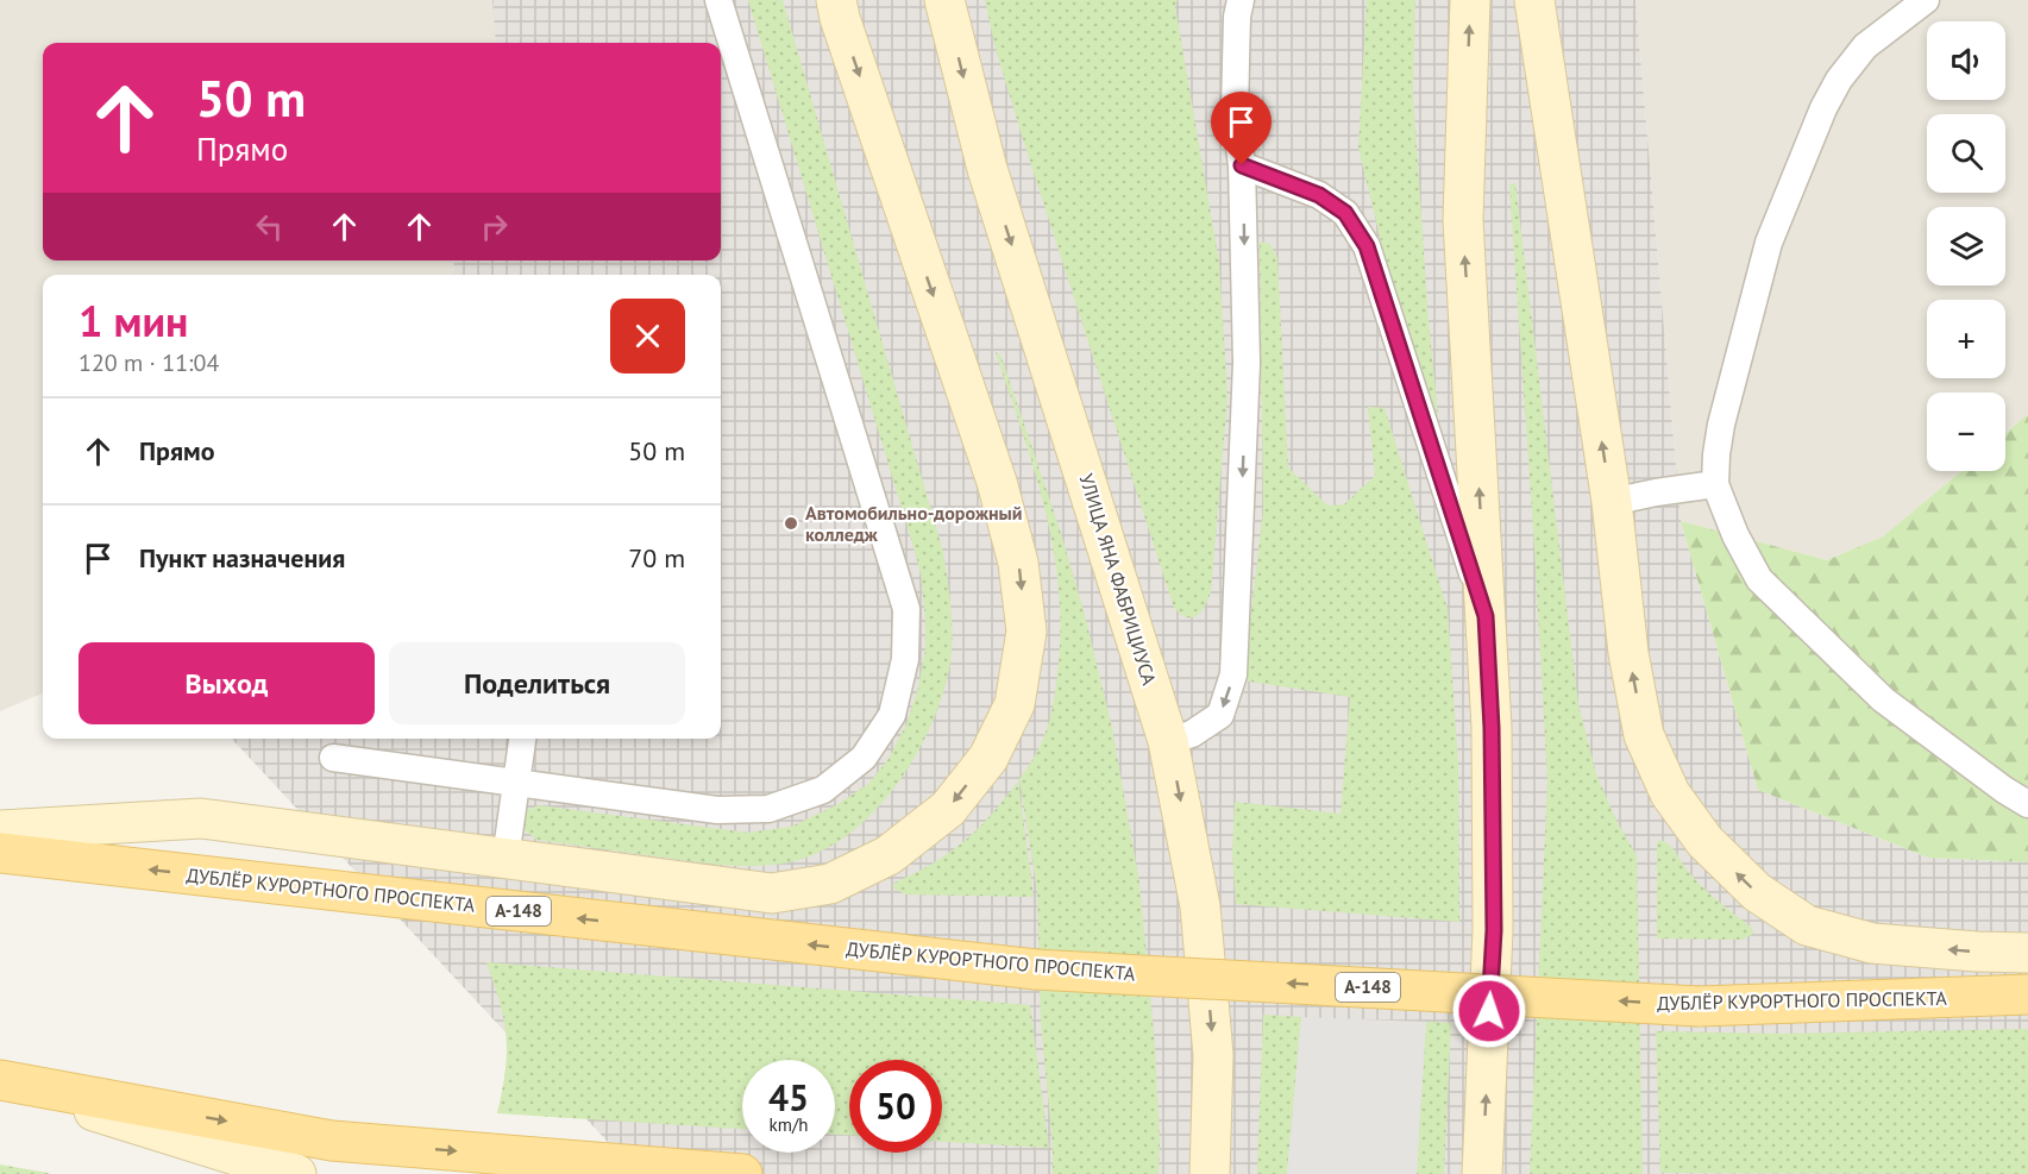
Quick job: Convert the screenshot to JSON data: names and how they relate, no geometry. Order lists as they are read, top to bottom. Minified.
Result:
{"streets":{"main road":["УЛИЦА ЯНА ФАБРИЦИУСА","ДУБЛЁР КУРОРТНОГО ПРОСПЕКТА","А-148"]},"places":["Автомобильно-дорожный колледж"],"page":{"map_buttons":["+","−"],"turn":["50 m","Прямо"],"heading":["1 мин","120 m · 11:04"],"list":[{"name":"Прямо","value":"50 m"},{"name":"Пункт назначения","value":"70 m"}],"buttons":["Выход","Поделиться"],"speed":"45 km/h","limit":"50"}}
